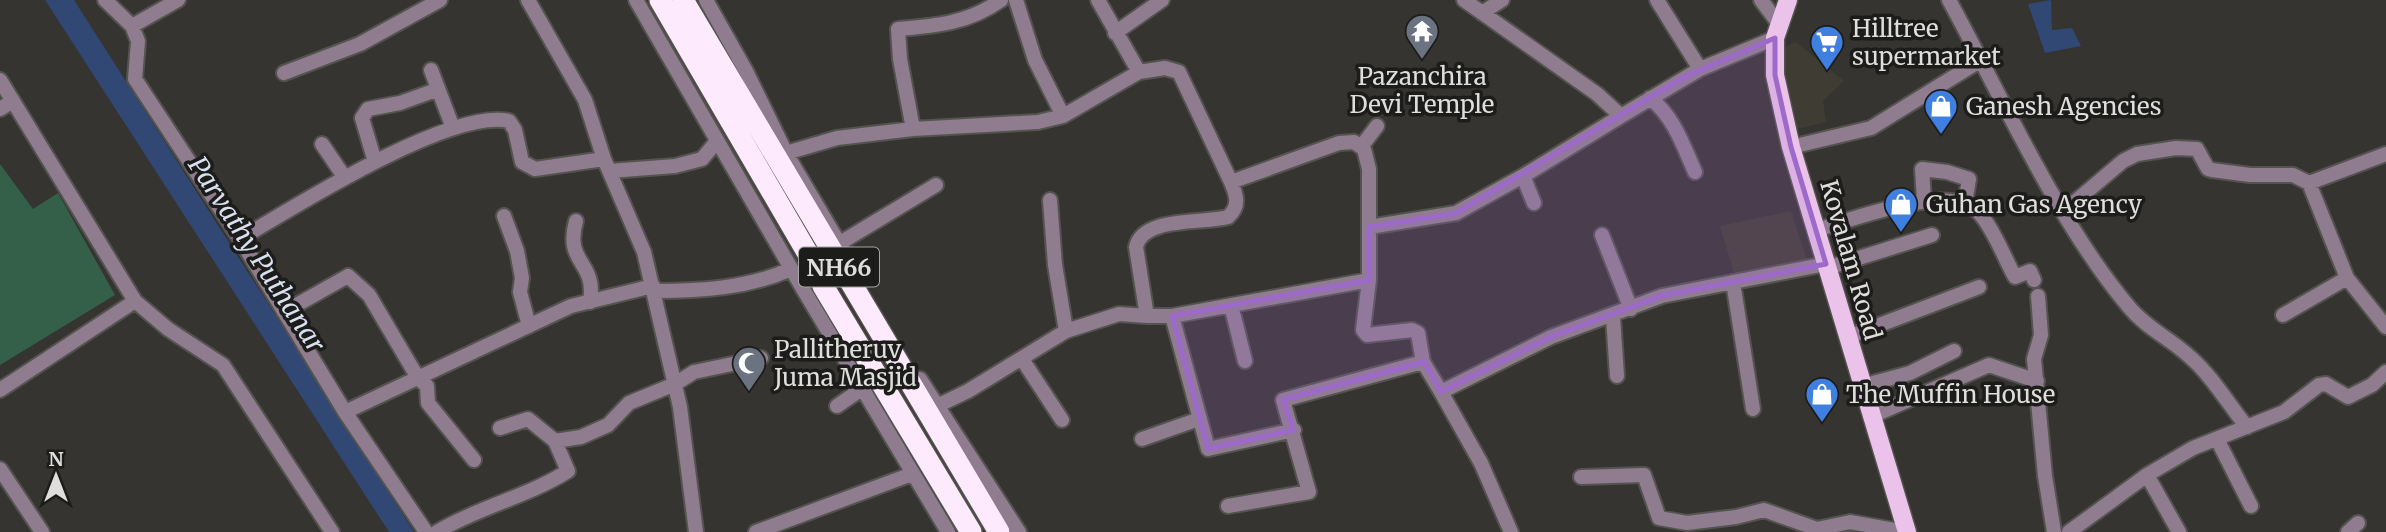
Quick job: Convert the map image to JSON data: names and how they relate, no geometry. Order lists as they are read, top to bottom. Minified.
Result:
{"streets":{"highway":["NH66"],"main road":["Kovalam Road"]},"water":["Parvathy Puthanar"],"places":{"temple":["Pazanchira Devi Temple"],"supermarket":["Hilltree supermarket"],"shop":["Ganesh Agencies","Guhan Gas Agency","The Muffin House"],"mosque":["Pallitheruv Juma Masjid"]},"north":"top"}
